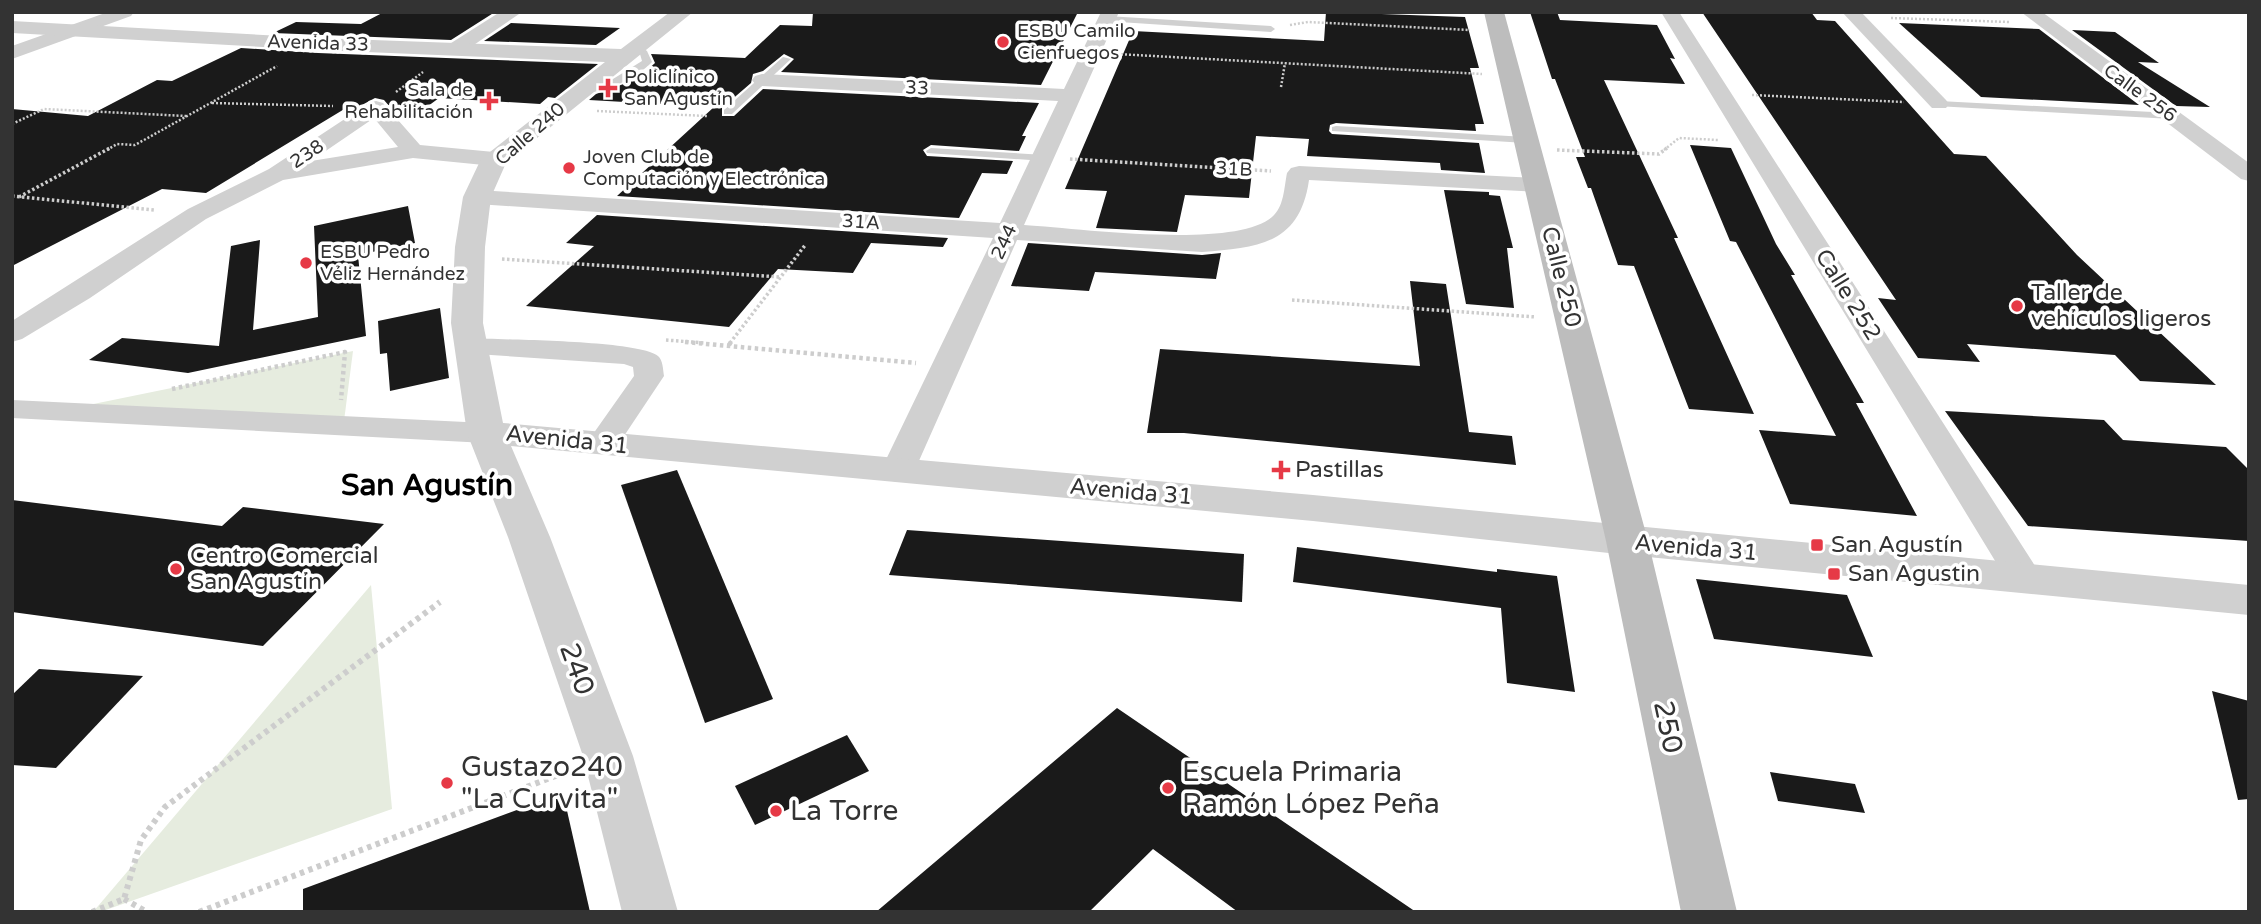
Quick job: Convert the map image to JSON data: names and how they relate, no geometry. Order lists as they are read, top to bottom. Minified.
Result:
{"streets":{"main road":["Calle 250","250"],"street":["Avenida 33","33","Calle 256","Calle 240","238","31A","244","Calle 252","Avenida 31","240"],"path":["31B"]},"crossings":[["Avenida 33","Calle 240"],["33","244"],["Calle 240","31A"],["Calle 240","Avenida 31"],["Calle 240","240"],["31B","31A"],["31B","244"],["31A","244"],["244","Avenida 31"],["Calle 250","Avenida 31"],["Calle 250","250"],["Calle 252","Avenida 31"],["Avenida 31","240"],["Avenida 31","250"]],"districts":["San Agustín"],"places":{"other":["ESBU Camilo Cienfuegos","Joven Club de Computación y Electrónica","ESBU Pedro Véliz Hernández","Taller de vehículos ligeros","Centro Comercial San Agustín","Gustazo240 \"La Curvita\"","Escuela Primaria Ramón López Peña","La Torre"],"health":["Policlínico San Agustín","Sala de Rehabilitación","Pastillas"],"transit":["San Agustín","San Agustin"]}}
